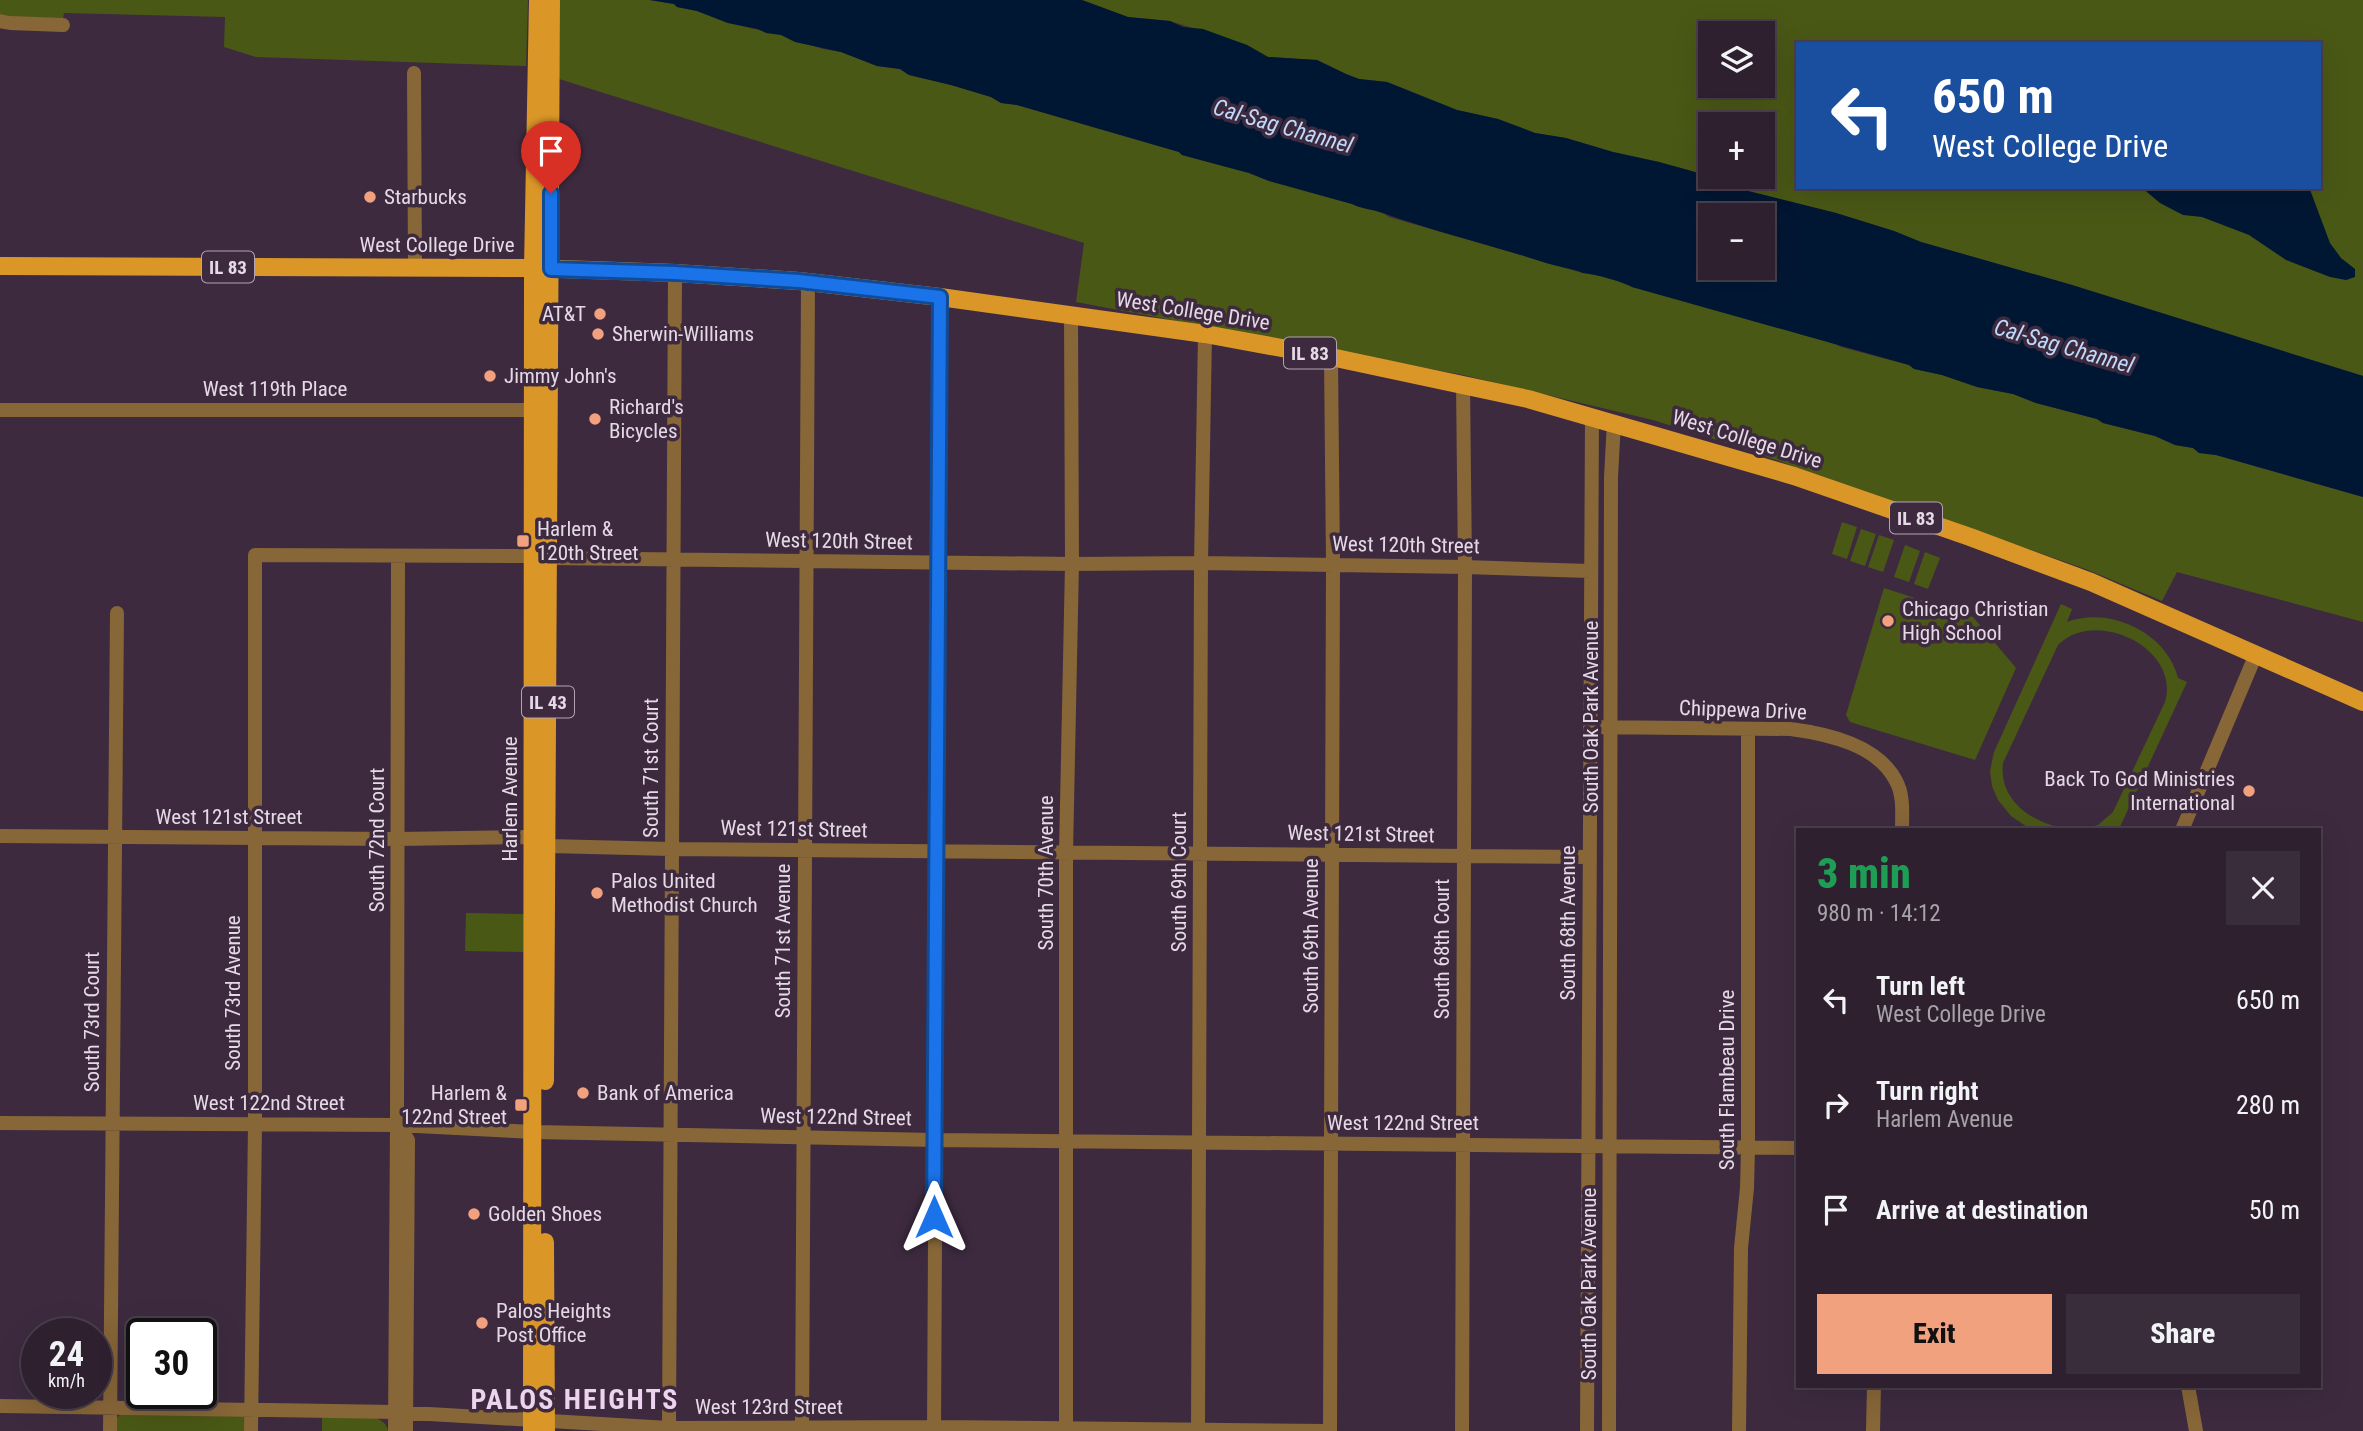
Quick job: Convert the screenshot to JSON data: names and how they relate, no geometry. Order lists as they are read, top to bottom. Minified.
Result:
{"streets":{"main road":["West College Drive","IL 83","IL 43","Harlem Avenue"],"street":["West 119th Place","West 120th Street","Chippewa Drive","South Oak Park Avenue","South 71st Court","West 121st Street","South 72nd Court","South 70th Avenue","South 69th Court","South 68th Avenue","South 69th Avenue","South 71st Avenue","South 68th Court","South 73rd Avenue","South 73rd Court","South Flambeau Drive","West 122nd Street","West 123rd Street"]},"crossings":[["West College Drive","South Oak Park Avenue"],["West College Drive","South 71st Court"],["West College Drive","Harlem Avenue"],["West College Drive","South 70th Avenue"],["West College Drive","South 69th Court"],["West College Drive","South 68th Avenue"],["West College Drive","South 69th Avenue"],["West College Drive","South 71st Avenue"],["West College Drive","South 68th Court"],["West 119th Place","Harlem Avenue"],["West 120th Street","South 71st Court"],["West 120th Street","Harlem Avenue"],["West 120th Street","South 72nd Court"],["West 120th Street","South 70th Avenue"],["West 120th Street","South 69th Court"],["West 120th Street","South 68th Avenue"],["West 120th Street","South 69th Avenue"],["West 120th Street","South 71st Avenue"],["West 120th Street","South 68th Court"],["West 120th Street","South 73rd Avenue"],["Chippewa Drive","South Oak Park Avenue"],["Chippewa Drive","South 68th Avenue"],["Chippewa Drive","South Flambeau Drive"],["South Oak Park Avenue","West 122nd Street"],["South 71st Court","West 121st Street"],["South 71st Court","West 122nd Street"],["South 71st Court","West 123rd Street"],["Harlem Avenue","West 121st Street"],["Harlem Avenue","West 122nd Street"],["Harlem Avenue","West 123rd Street"],["West 121st Street","South 72nd Court"],["West 121st Street","South 70th Avenue"],["West 121st Street","South 69th Court"],["West 121st Street","South 68th Avenue"],["West 121st Street","South 69th Avenue"],["West 121st Street","South 71st Avenue"],["West 121st Street","South 68th Court"],["West 121st Street","South 73rd Avenue"],["West 121st Street","South 73rd Court"],["South 72nd Court","West 122nd Street"],["South 72nd Court","West 123rd Street"],["South 70th Avenue","West 122nd Street"],["South 70th Avenue","West 123rd Street"],["South 69th Court","West 122nd Street"],["South 69th Court","West 123rd Street"],["South 68th Avenue","West 122nd Street"],["South 69th Avenue","West 122nd Street"],["South 69th Avenue","West 123rd Street"],["South 71st Avenue","West 122nd Street"],["South 71st Avenue","West 123rd Street"],["South 68th Court","West 122nd Street"],["South 73rd Avenue","West 122nd Street"],["South 73rd Avenue","West 123rd Street"],["South 73rd Court","West 122nd Street"],["South Flambeau Drive","West 122nd Street"]],"districts":["PALOS HEIGHTS"],"water":["Cal-Sag Channel"],"places":{"other":["Starbucks","AT&T","Sherwin-Williams","Jimmy John's","Richard's Bicycles","Chicago Christian High School","Back To God Ministries International","Palos United Methodist Church","Bank of America","Golden Shoes","Palos Heights Post Office"],"transit":["Harlem & 120th Street","Harlem & 122nd Street"]},"page":{"map_buttons":["+","−"],"turn":["650 m","West College Drive"],"heading":["3 min","980 m · 14:12"],"list":[{"name":"Turn left","note":"West College Drive","value":"650 m"},{"name":"Turn right","note":"Harlem Avenue","value":"280 m"},{"name":"Arrive at destination","value":"50 m"}],"buttons":["Exit","Share"],"speed":"24 km/h","limit":"30"}}
